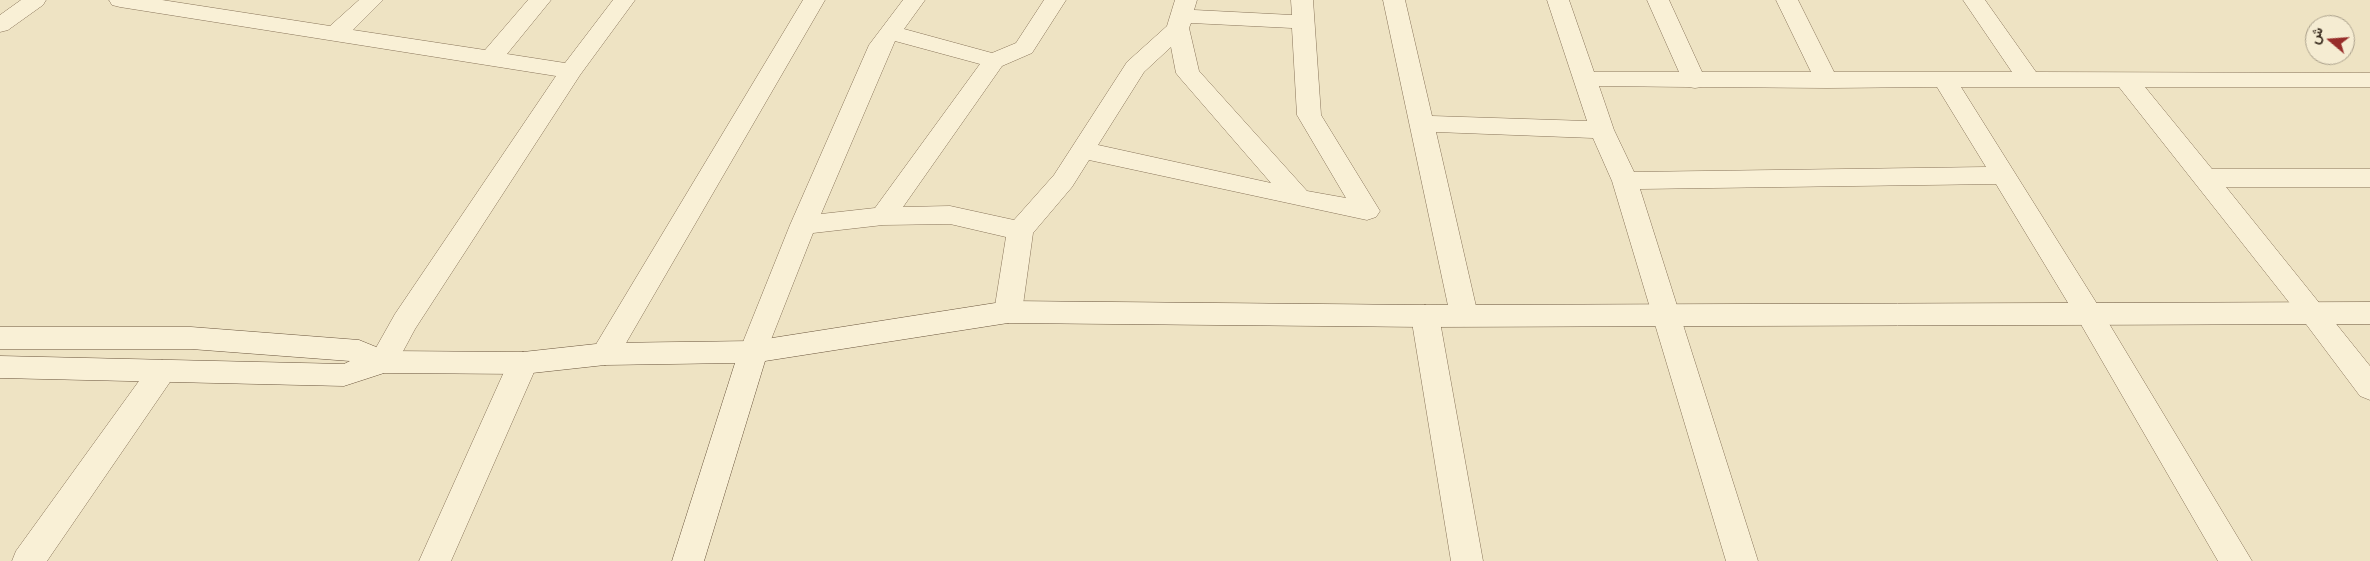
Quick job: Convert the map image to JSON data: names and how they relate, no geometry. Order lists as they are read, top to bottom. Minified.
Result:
{"north":"left"}
